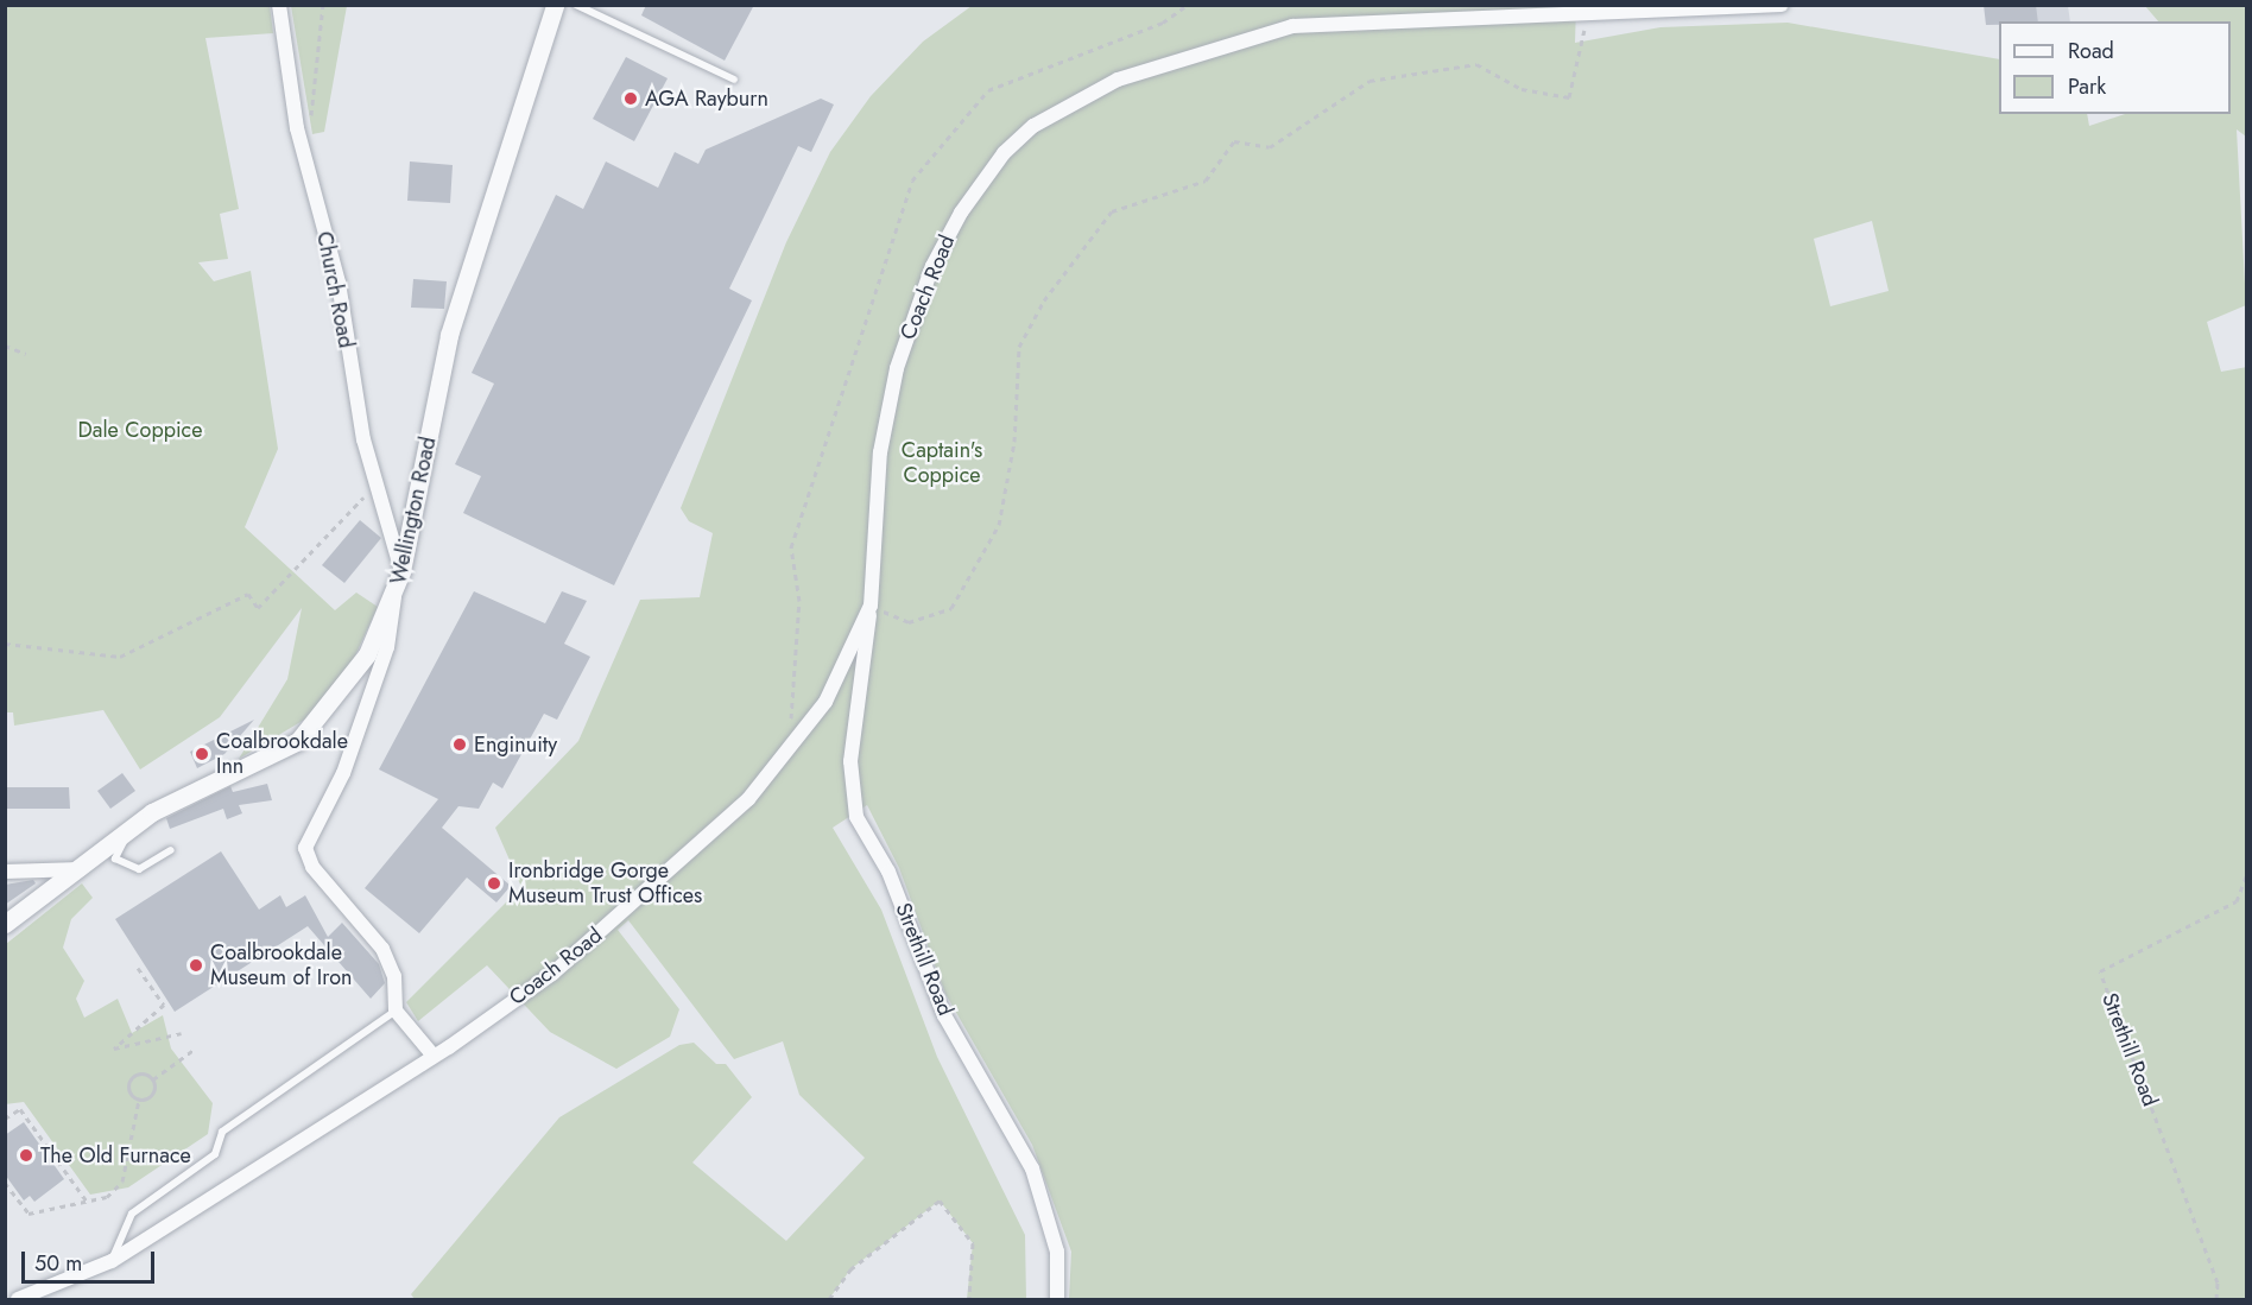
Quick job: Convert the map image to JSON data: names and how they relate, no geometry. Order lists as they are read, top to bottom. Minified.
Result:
{"streets":{"street":["Coach Road","Church Road","Wellington Road","Strethill Road"]},"crossings":[["Coach Road","Strethill Road"],["Church Road","Wellington Road"]],"parks":["Dale Coppice","Captain's Coppice"],"places":["AGA Rayburn","Enginuity","Coalbrookdale Inn","Ironbridge Gorge Museum Trust Offices","Coalbrookdale Museum of Iron","The Old Furnace"],"legend":["Road","Park"],"scale_bar":"50 m"}
